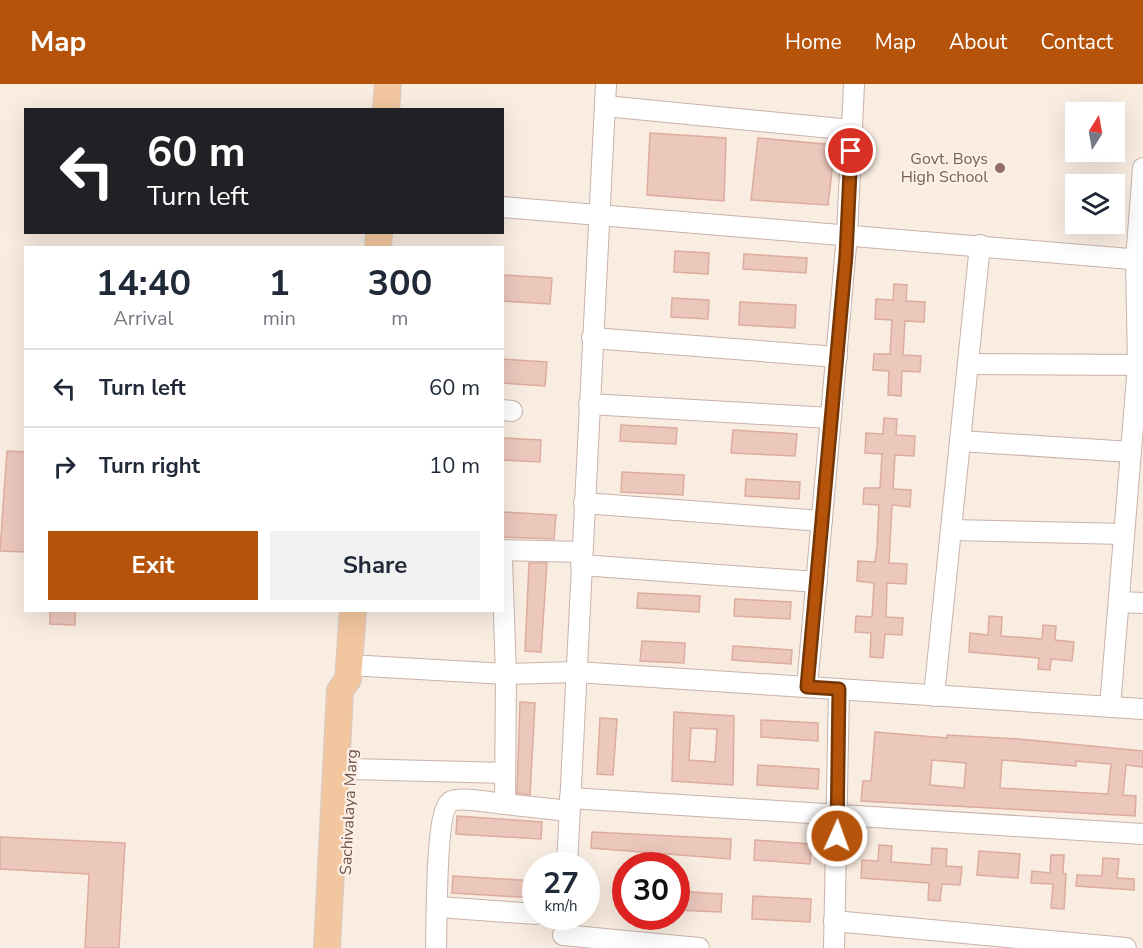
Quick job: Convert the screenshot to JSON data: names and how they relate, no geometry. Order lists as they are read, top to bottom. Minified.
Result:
{"streets":{"main road":["Sachivalaya Marg"]},"places":["Govt. Boys High School"],"north":"top","page":{"header":"Map","nav":["Home","Map","About","Contact"],"turn":["60 m","Turn left"],"eta":["14:40","Arrival","1","min","300","m"],"list":[{"name":"Turn left","value":"60 m"},{"name":"Turn right","value":"10 m"}],"buttons":["Exit","Share"],"speed":"27 km/h","limit":"30"}}
